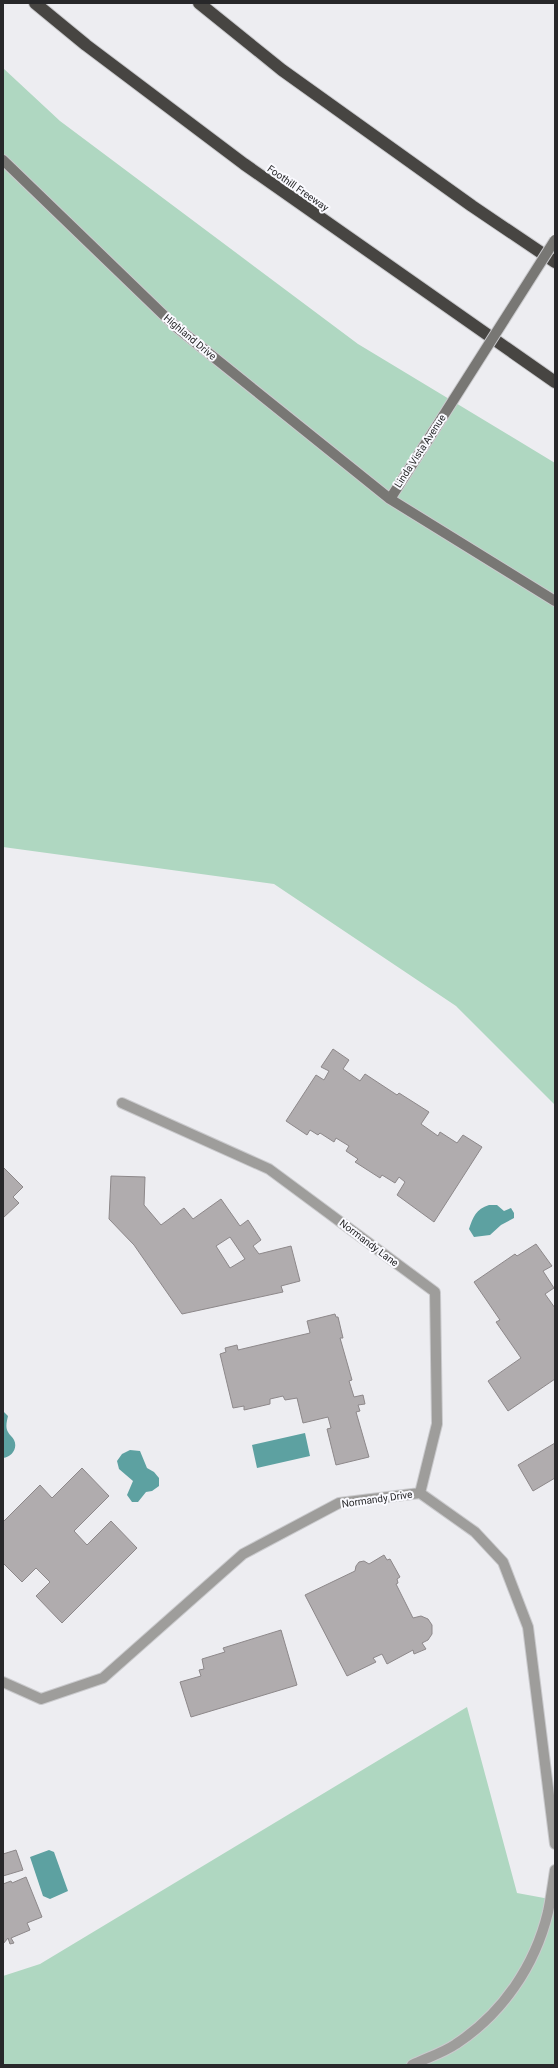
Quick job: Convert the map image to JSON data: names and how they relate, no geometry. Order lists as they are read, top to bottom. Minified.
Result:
{"streets":{"highway":["Foothill Freeway"],"street":["Highland Drive","Linda Vista Avenue","Normandy Lane","Normandy Drive"]},"crossings":[["Highland Drive","Linda Vista Avenue"],["Normandy Lane","Normandy Drive"]]}
